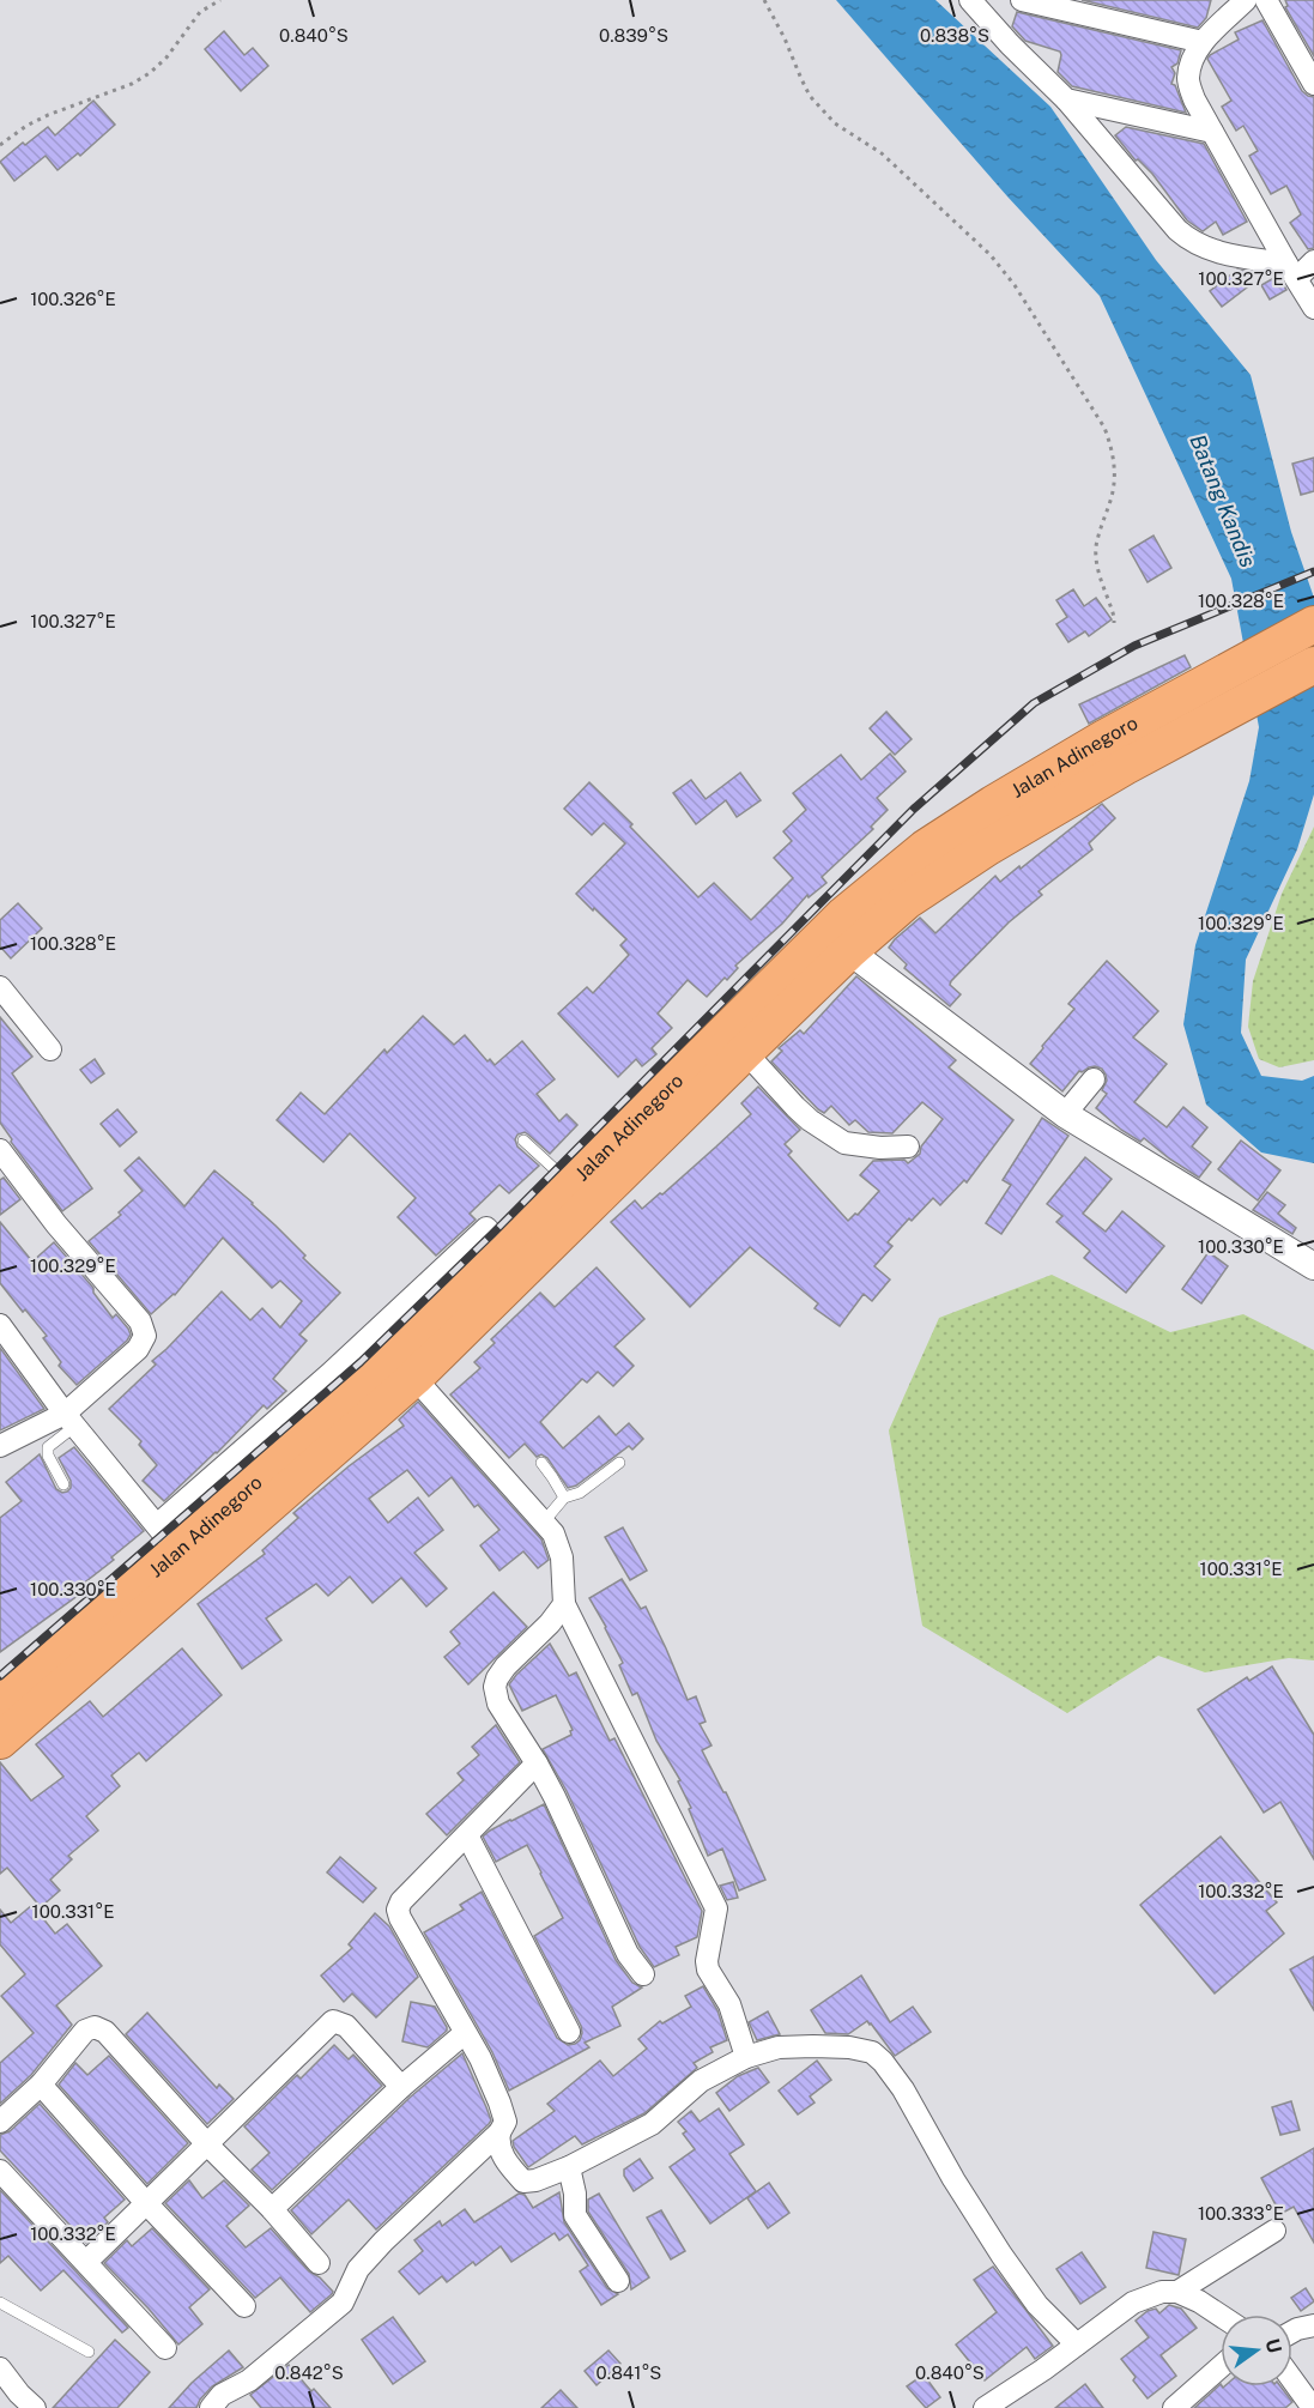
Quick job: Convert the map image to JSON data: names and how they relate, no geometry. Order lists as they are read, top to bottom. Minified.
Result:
{"streets":{"highway":["Jalan Adinegoro"]},"water":["Batang Kandis"],"north":"right","coordinates":["0.840°S","0.839°S","0.838°S","100.327°E","100.326°E","100.328°E","100.329°E","100.330°E","100.331°E","100.332°E","100.333°E","0.842°S","0.841°S"]}
